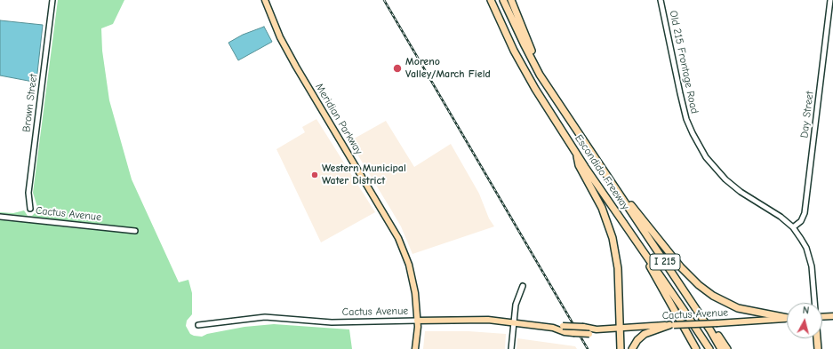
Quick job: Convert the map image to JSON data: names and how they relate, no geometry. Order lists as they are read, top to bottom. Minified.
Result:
{"streets":{"highway":["Escondido Freeway","I 215"],"main road":["Meridian Parkway","Cactus Avenue"],"street":["Old 215 Frontage Road","Brown Street","Day Street"]},"crossings":[["Old 215 Frontage Road","Day Street"],["Meridian Parkway","Cactus Avenue"]],"places":["Moreno Valley/March Field","Western Municipal Water District"],"north":"top"}
